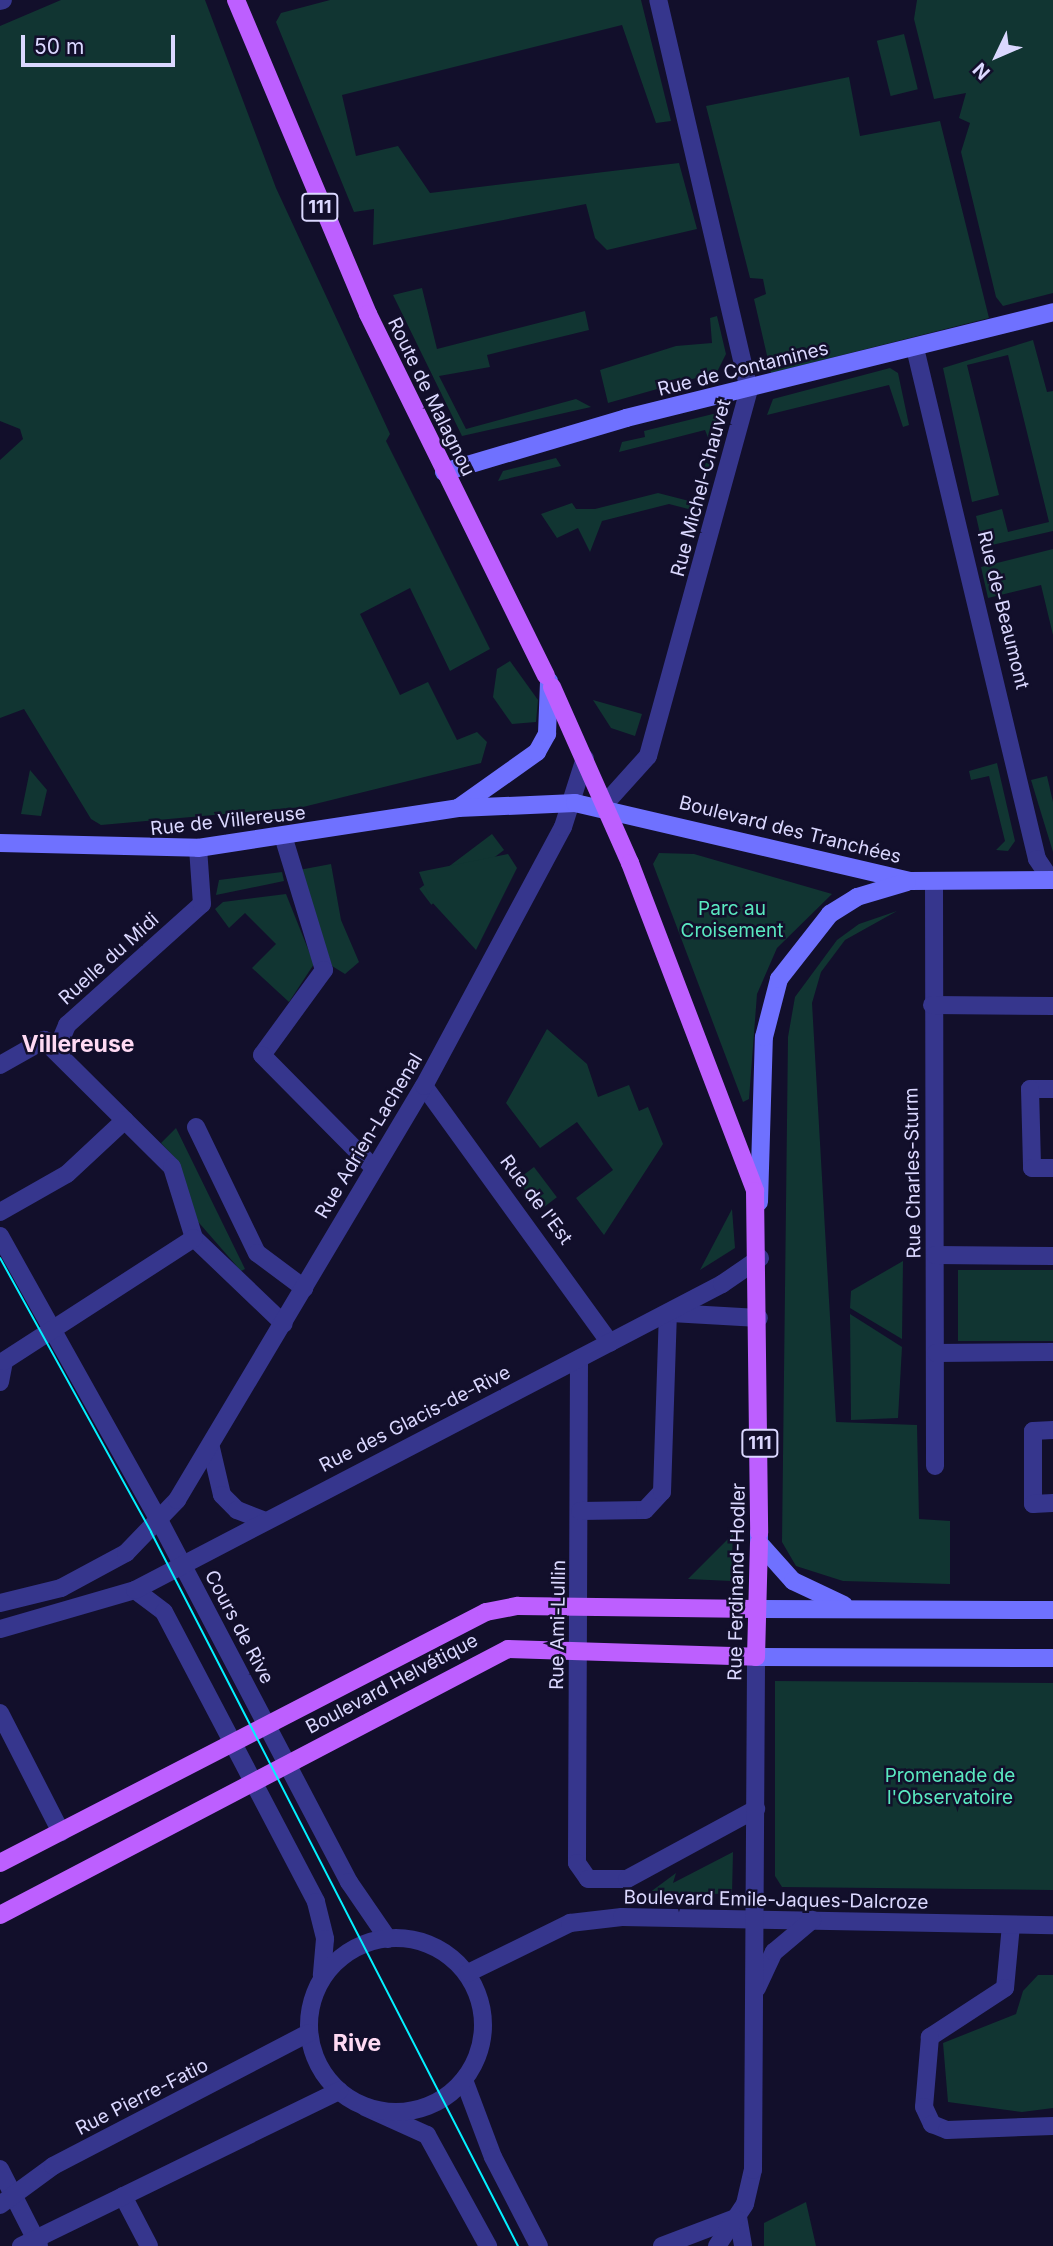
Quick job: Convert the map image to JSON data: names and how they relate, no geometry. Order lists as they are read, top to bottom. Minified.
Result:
{"streets":{"main road":["111","Rue de Contamines","Route de Malagnou","Rue de Villereuse","Boulevard des Tranchées","Rue Ferdinand-Hodler","Boulevard Helvétique"],"street":["Rue Michel-Chauvet","Rue de-Beaumont","Ruelle du Midi","Rue Adrien-Lachenal","Rue Charles-Sturm","Rue de l'Est","Rue des Glacis-de-Rive","Rue Ami-Lullin","Cours de Rive","Boulevard Emile-Jaques-Dalcroze","Rue Pierre-Fatio"]},"crossings":[["Rue de Contamines","Route de Malagnou"],["Rue de Contamines","Rue Michel-Chauvet"],["Rue de Contamines","Rue de-Beaumont"],["Route de Malagnou","Rue Michel-Chauvet"],["Route de Malagnou","Rue de Villereuse"],["Route de Malagnou","Boulevard des Tranchées"],["Route de Malagnou","Rue Adrien-Lachenal"],["Route de Malagnou","Rue Ferdinand-Hodler"],["Rue Michel-Chauvet","Rue de Villereuse"],["Rue Michel-Chauvet","Boulevard des Tranchées"],["Rue Michel-Chauvet","Rue Ferdinand-Hodler"],["Rue de-Beaumont","Boulevard des Tranchées"],["Rue de Villereuse","Boulevard des Tranchées"],["Rue de Villereuse","Ruelle du Midi"],["Rue de Villereuse","Rue Adrien-Lachenal"],["Rue de Villereuse","Rue Ferdinand-Hodler"],["Boulevard des Tranchées","Rue Charles-Sturm"],["Boulevard des Tranchées","Rue Ferdinand-Hodler"],["Rue Adrien-Lachenal","Rue de l'Est"],["Rue Adrien-Lachenal","Cours de Rive"],["Rue de l'Est","Rue des Glacis-de-Rive"],["Rue des Glacis-de-Rive","Rue Ferdinand-Hodler"],["Rue des Glacis-de-Rive","Rue Ami-Lullin"],["Rue des Glacis-de-Rive","Cours de Rive"],["Rue Ferdinand-Hodler","Boulevard Helvétique"],["Rue Ferdinand-Hodler","Boulevard Emile-Jaques-Dalcroze"],["Rue Ami-Lullin","Boulevard Helvétique"],["Rue Ami-Lullin","Boulevard Emile-Jaques-Dalcroze"],["Cours de Rive","Boulevard Helvétique"],["Cours de Rive","Boulevard Emile-Jaques-Dalcroze"],["Cours de Rive","Rue Pierre-Fatio"],["Boulevard Emile-Jaques-Dalcroze","Rue Pierre-Fatio"]],"districts":["Villereuse","Rive"],"parks":["Parc au Croisement","Promenade de l'Observatoire"],"scale_bar":"50 m","north":"bottom left"}
